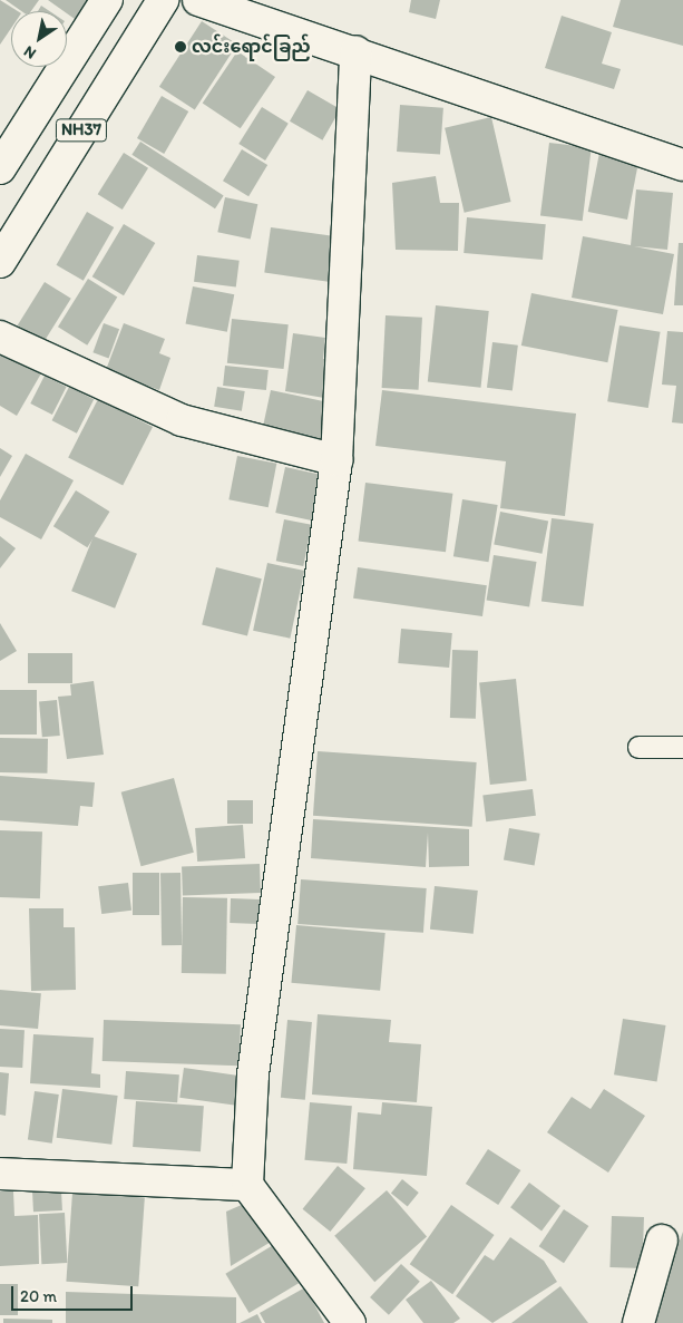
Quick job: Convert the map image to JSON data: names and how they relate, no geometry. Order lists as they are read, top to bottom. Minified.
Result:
{"streets":{"main road":["NH37"]},"places":["လင်းရောင်ခြည်"],"scale_bar":"20 m","north":"bottom left"}
